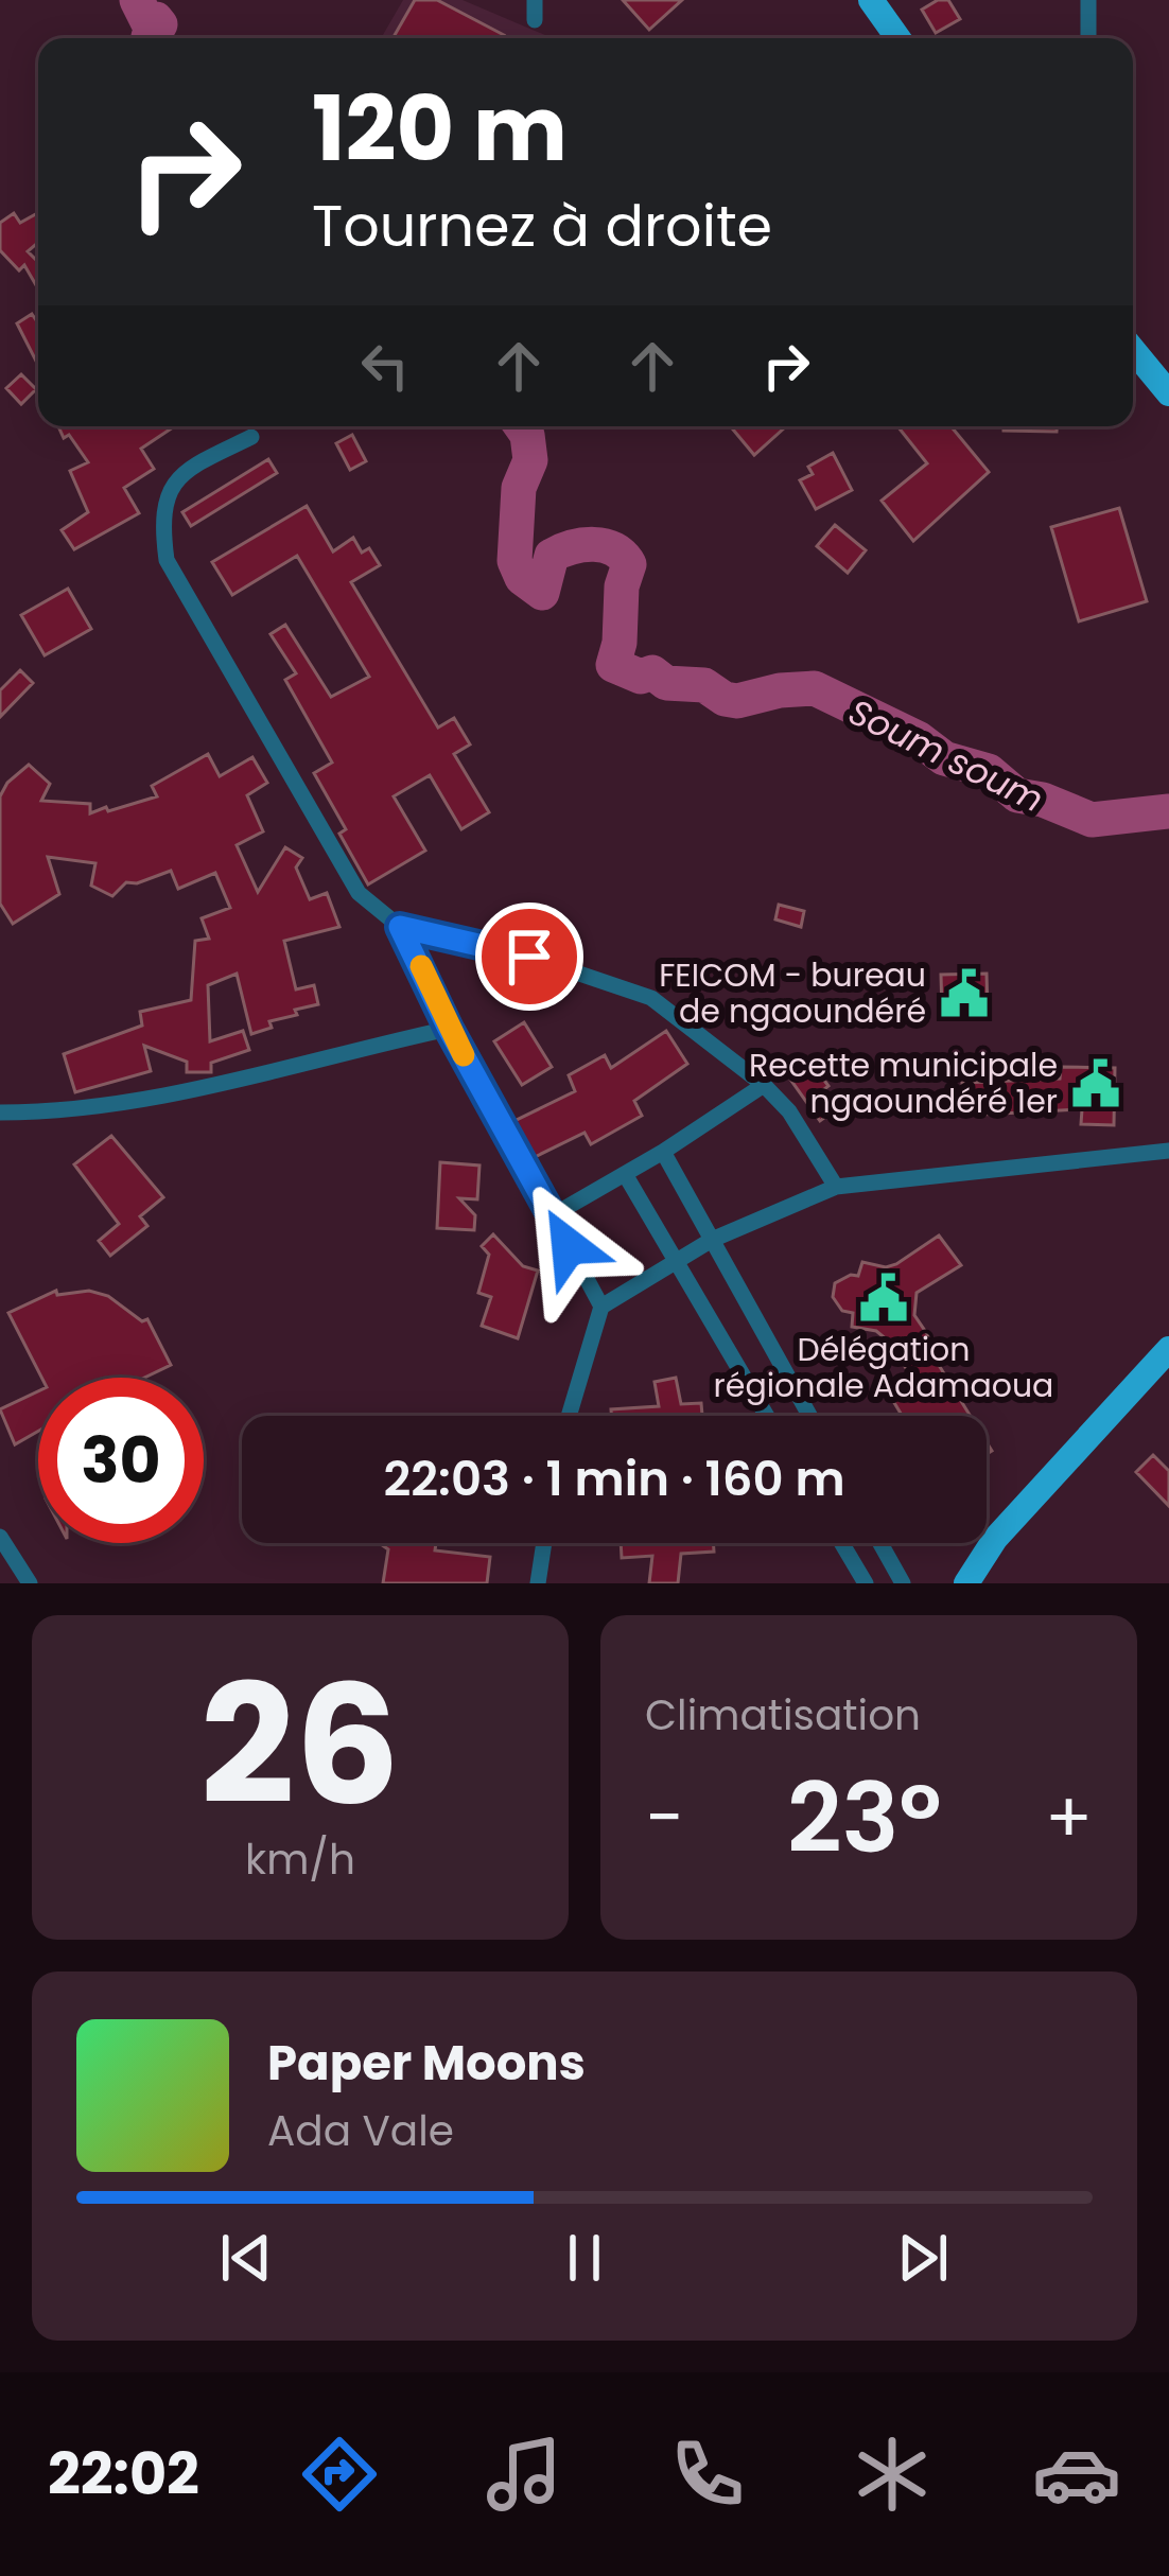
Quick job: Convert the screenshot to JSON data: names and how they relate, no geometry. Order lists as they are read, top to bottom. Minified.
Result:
{"water":["Soum soum"],"places":{"public building":["FEICOM - bureau de ngaoundéré","Recette municipale ngaoundéré 1er","Délégation régionale Adamaoua"]},"page":{"turn":["120 m","Tournez à droite"],"limit":"30","trip":"22:03 · 1 min · 160 m","tile":[["26","km/h"],"Climatisation"],"heat":["−","23°","+"],"song":["Paper Moons","Ada Vale"],"tabs":"22:02"}}
